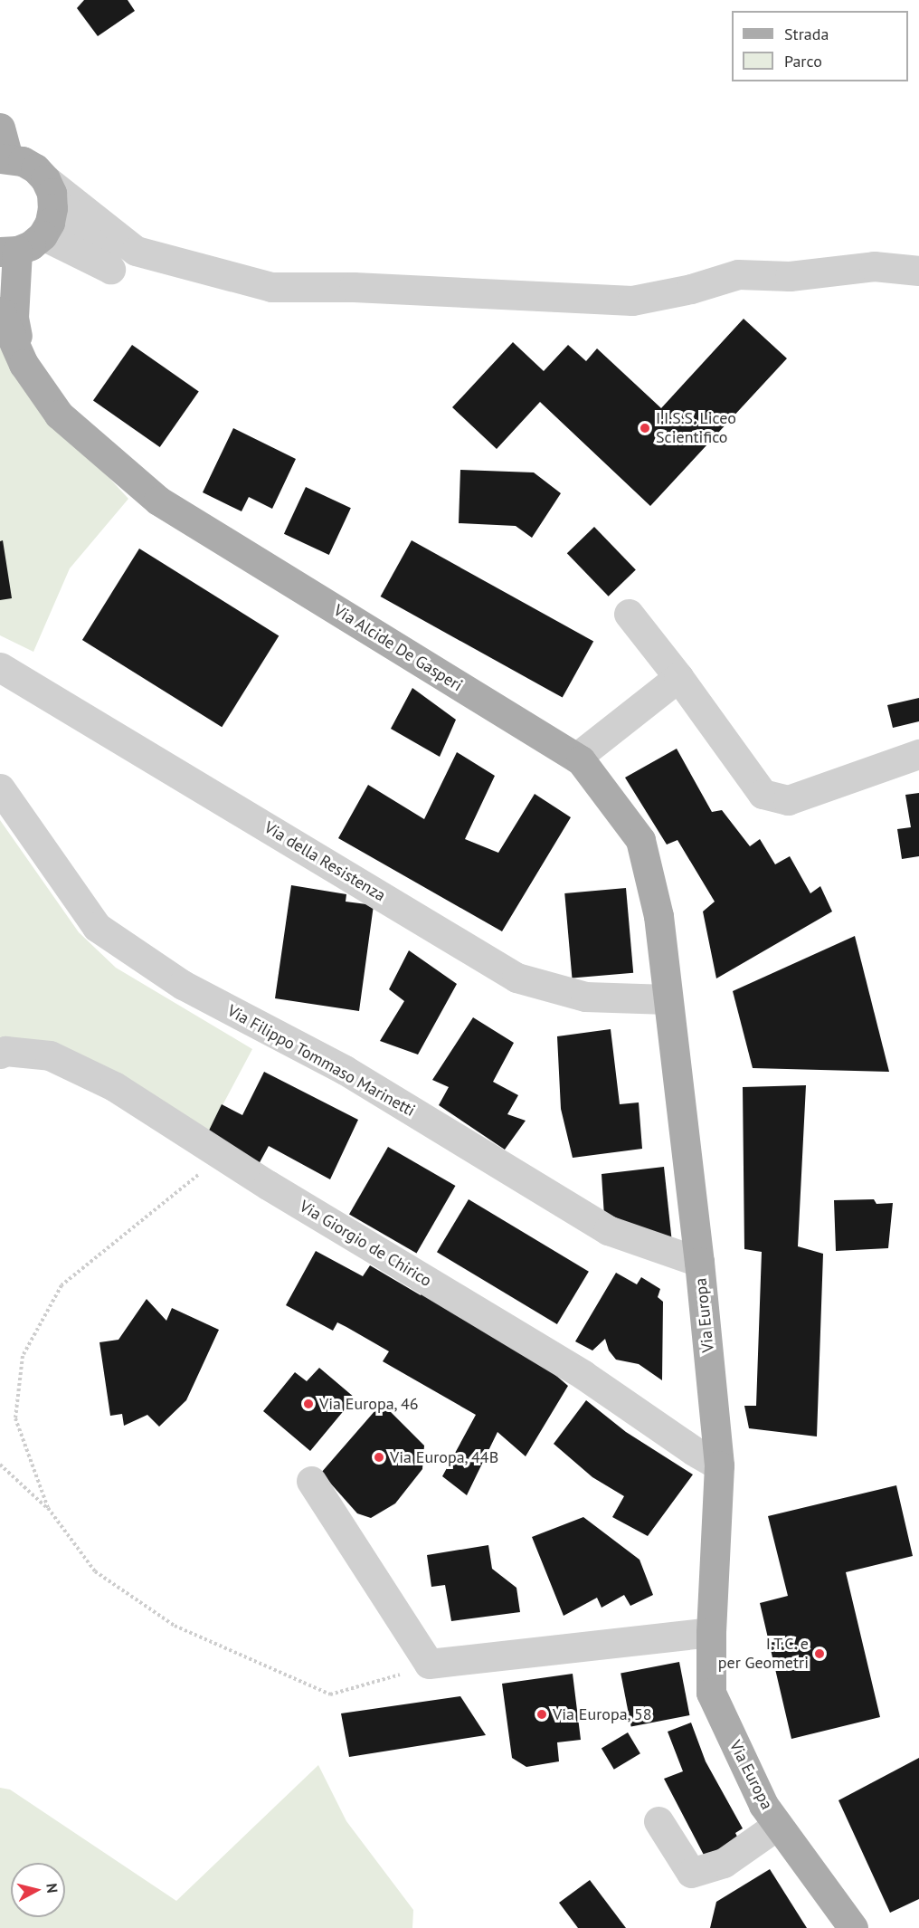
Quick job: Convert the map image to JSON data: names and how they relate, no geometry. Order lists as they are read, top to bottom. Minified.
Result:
{"streets":{"main road":["Via Alcide De Gasperi","Via Europa"],"street":["Via della Resistenza","Via Filippo Tommaso Marinetti","Via Giorgio de Chirico"]},"crossings":[["Via Alcide De Gasperi","Via della Resistenza"],["Via Alcide De Gasperi","Via Europa"],["Via della Resistenza","Via Europa"],["Via Filippo Tommaso Marinetti","Via Europa"],["Via Giorgio de Chirico","Via Europa"]],"places":["I.I.S.S. Liceo Scientifico","Via Europa, 46","Via Europa, 44B","I.T.C. e per Geometri","Via Europa, 58"],"legend":["Strada","Parco"],"north":"right"}
